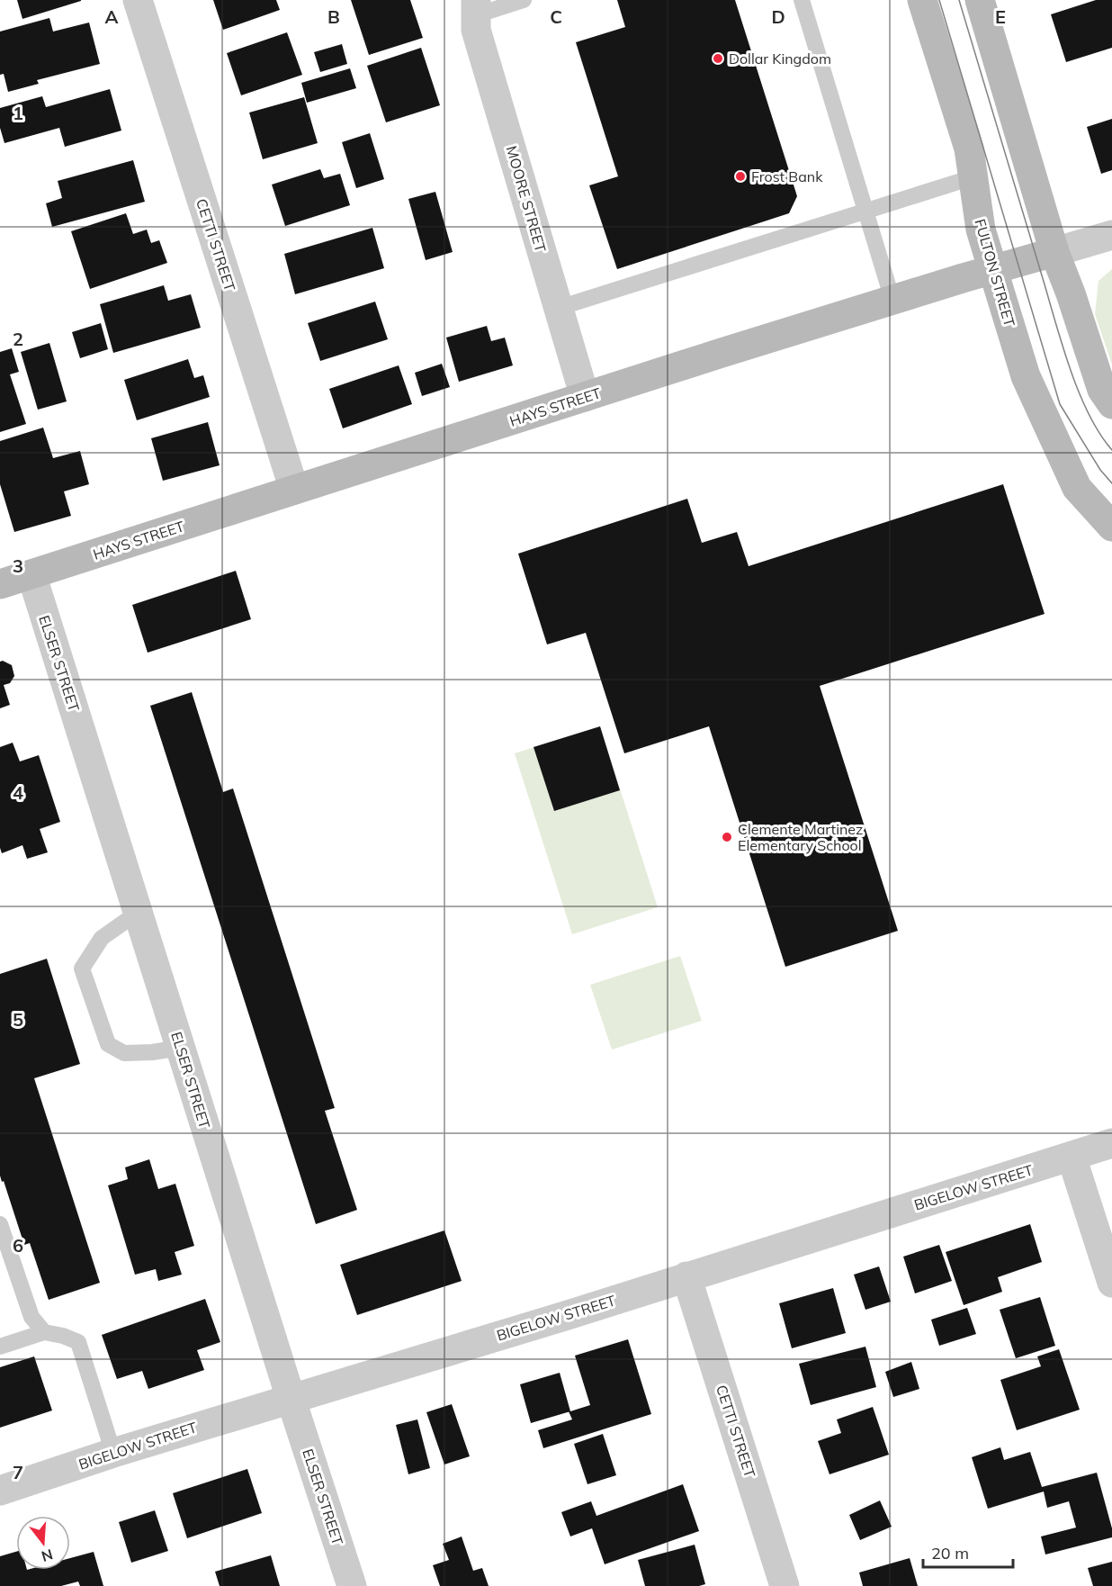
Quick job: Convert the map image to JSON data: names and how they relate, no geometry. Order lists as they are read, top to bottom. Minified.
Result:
{"streets":{"street":["MOORE STREET","CETTI STREET","FULTON STREET","HAYS STREET","ELSER STREET","BIGELOW STREET"]},"crossings":[["MOORE STREET","HAYS STREET"],["CETTI STREET","HAYS STREET"],["CETTI STREET","BIGELOW STREET"],["FULTON STREET","HAYS STREET"],["HAYS STREET","ELSER STREET"],["ELSER STREET","BIGELOW STREET"]],"places":["Dollar Kingdom","Frost Bank","Clemente Martinez Elementary School"],"scale_bar":"20 m","north":"bottom","grid":{"columns":["A","B","C","D","E"],"rows":["1","2","3","4","5","6","7"]}}
